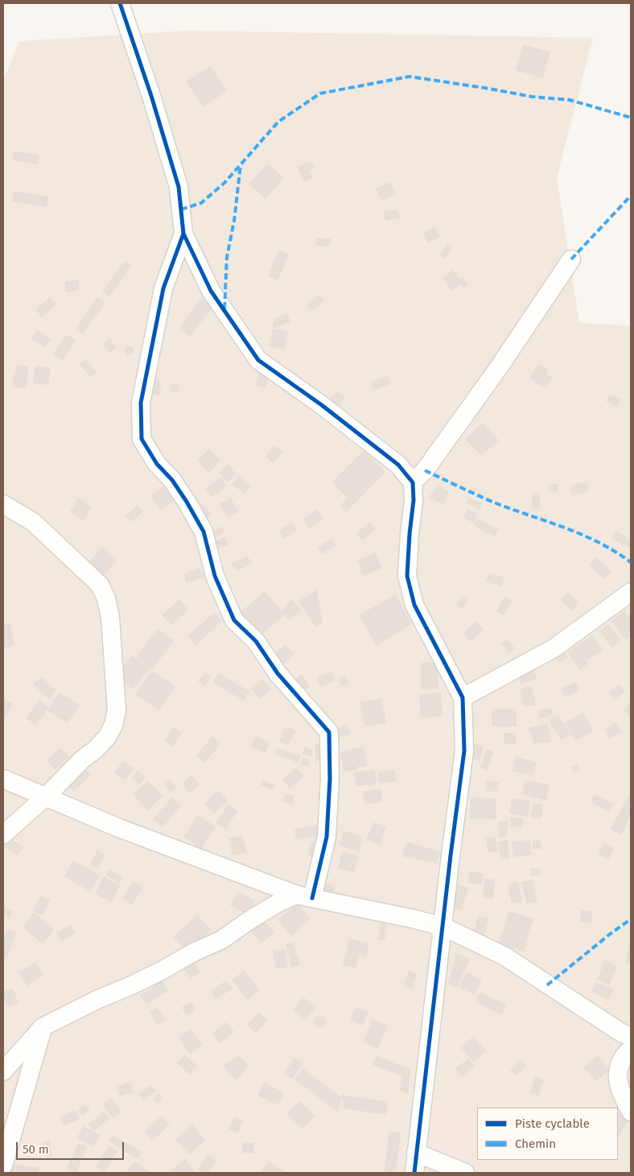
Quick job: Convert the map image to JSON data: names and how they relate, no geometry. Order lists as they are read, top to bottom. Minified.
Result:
{"legend":["Piste cyclable","Chemin"],"scale_bar":"50 m"}
